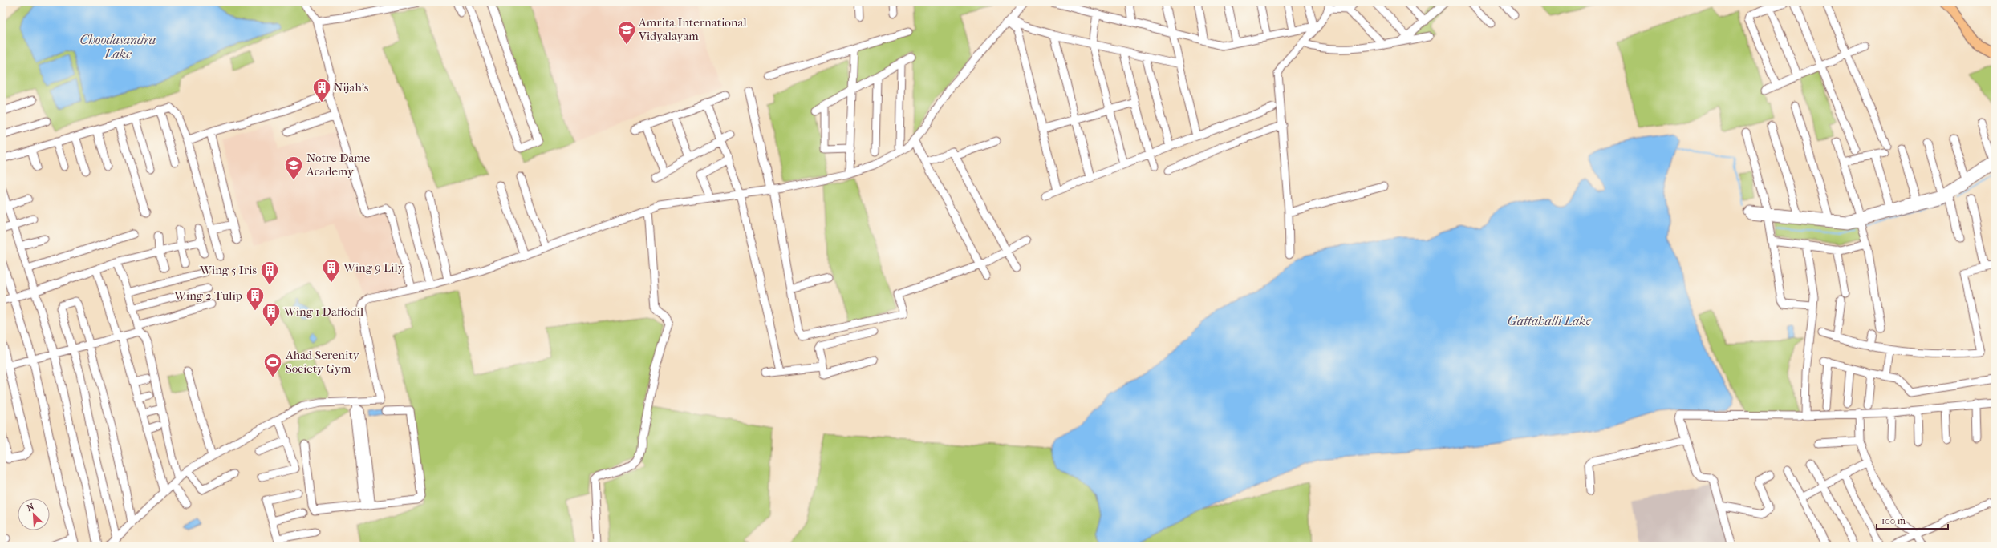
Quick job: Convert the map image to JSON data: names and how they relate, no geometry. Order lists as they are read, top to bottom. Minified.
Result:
{"water":["Choodasandra Lake","Gattahalli Lake"],"places":{"school or university":["Amrita International Vidyalayam","Notre Dame Academy"],"building":["Nijah's","Wing 9 Lily","Wing 5 Iris","Wing 2 Tulip","Wing 1 Daffodil"],"sports":["Ahad Serenity Society Gym"]},"scale_bar":"100 m","north":"top left"}
